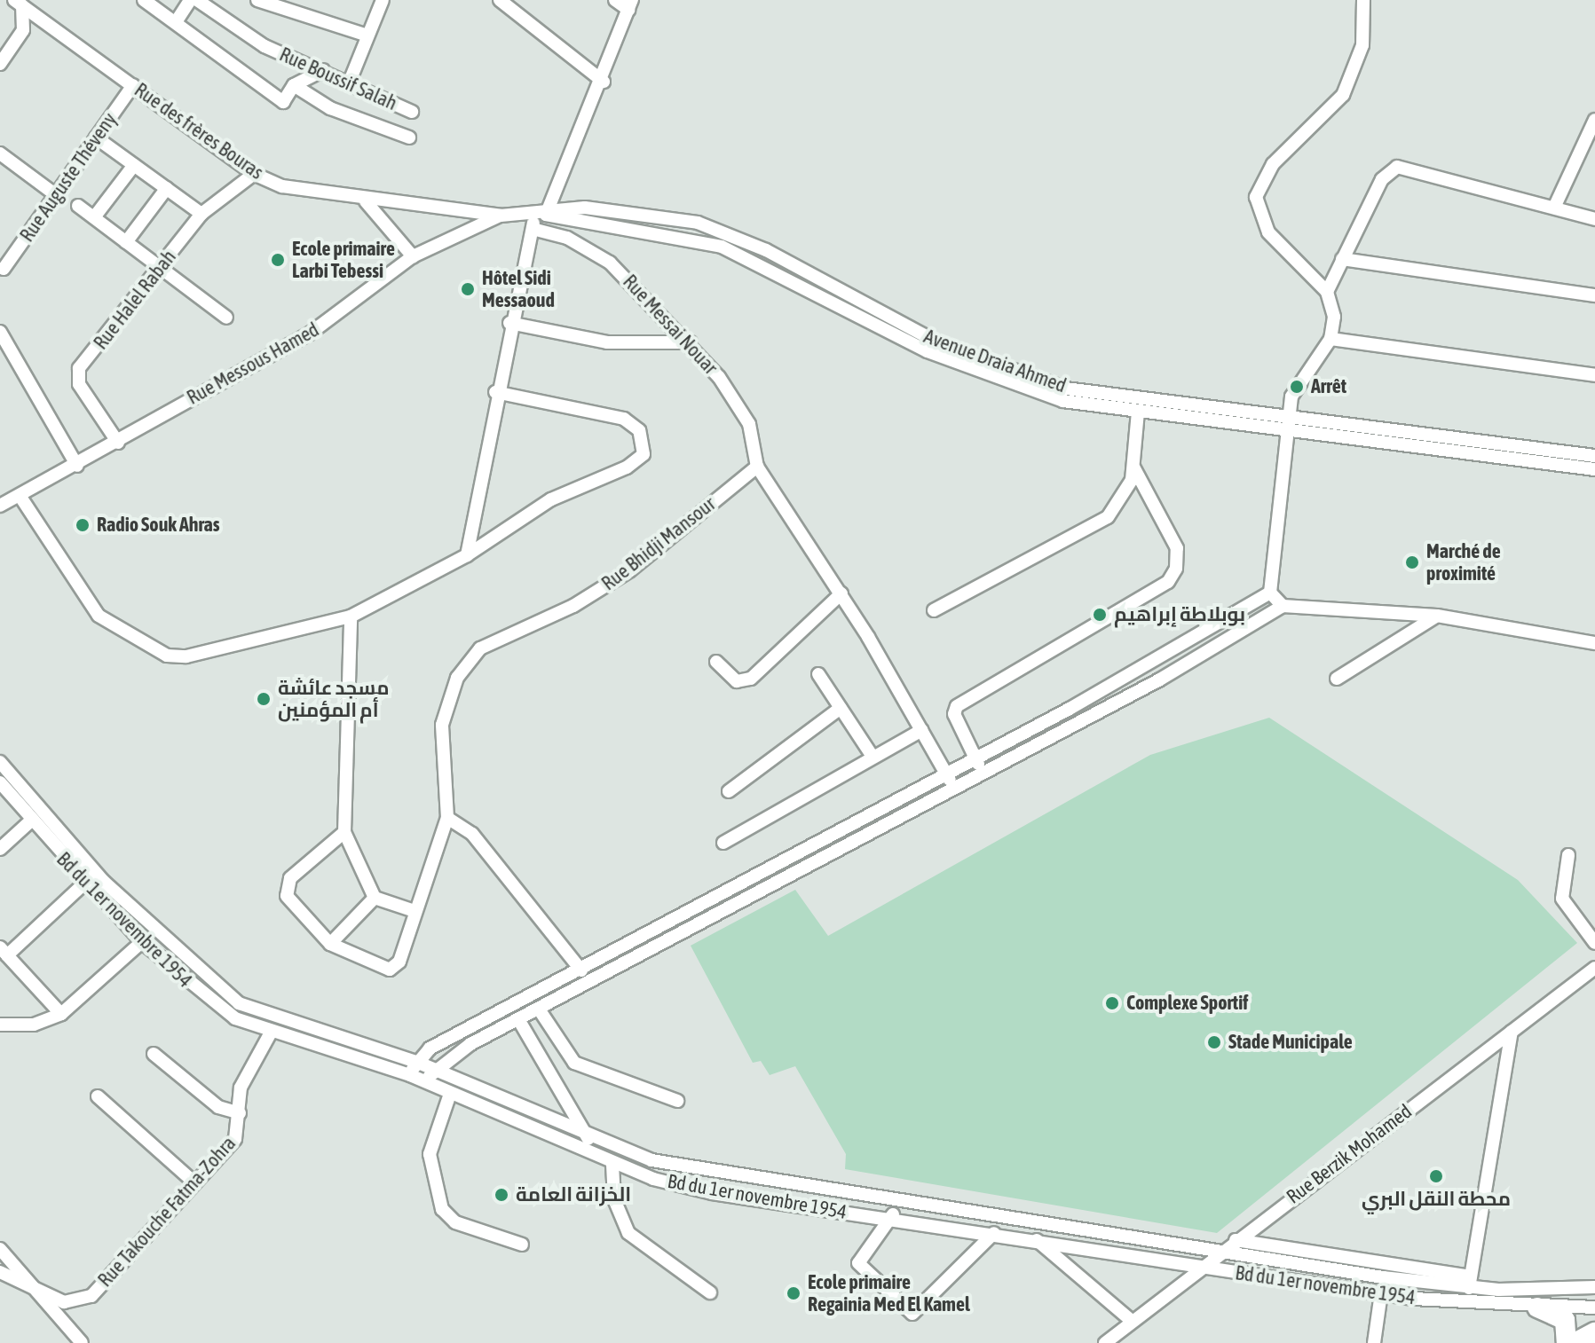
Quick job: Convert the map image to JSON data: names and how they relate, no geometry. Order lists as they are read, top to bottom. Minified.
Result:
{"streets":{"street":["Rue Boussif Salah","Rue des frères Bouras","Rue Auguste Théveny","Rue Halel Rabah","Rue Messai Nouar","Avenue Draia Ahmed","Rue Messous Hamed","Rue Bhidji Mansour","Bd du 1er novembre 1954","Rue Berzik Mohamed","Rue Takouche Fatma-Zohra"]},"crossings":[["Rue des frères Bouras","Rue Auguste Théveny"],["Rue des frères Bouras","Rue Halel Rabah"],["Rue des frères Bouras","Rue Messai Nouar"],["Rue des frères Bouras","Avenue Draia Ahmed"],["Rue des frères Bouras","Rue Messous Hamed"],["Rue Halel Rabah","Rue Messous Hamed"],["Rue Messai Nouar","Avenue Draia Ahmed"],["Rue Messai Nouar","Rue Bhidji Mansour"],["Bd du 1er novembre 1954","Rue Berzik Mohamed"],["Bd du 1er novembre 1954","Rue Takouche Fatma-Zohra"]],"places":["Ecole primaire Larbi Tebessi","Hôtel Sidi Messaoud","Arrêt","Radio Souk Ahras","Marché de proximité","بوبلاطة إبراهيم","مسجد عائشة أم المؤمنين","Complexe Sportif","Stade Municipale","محطة النقل البري","الخزانة العامة","Ecole primaire Regainia Med El Kamel"]}
